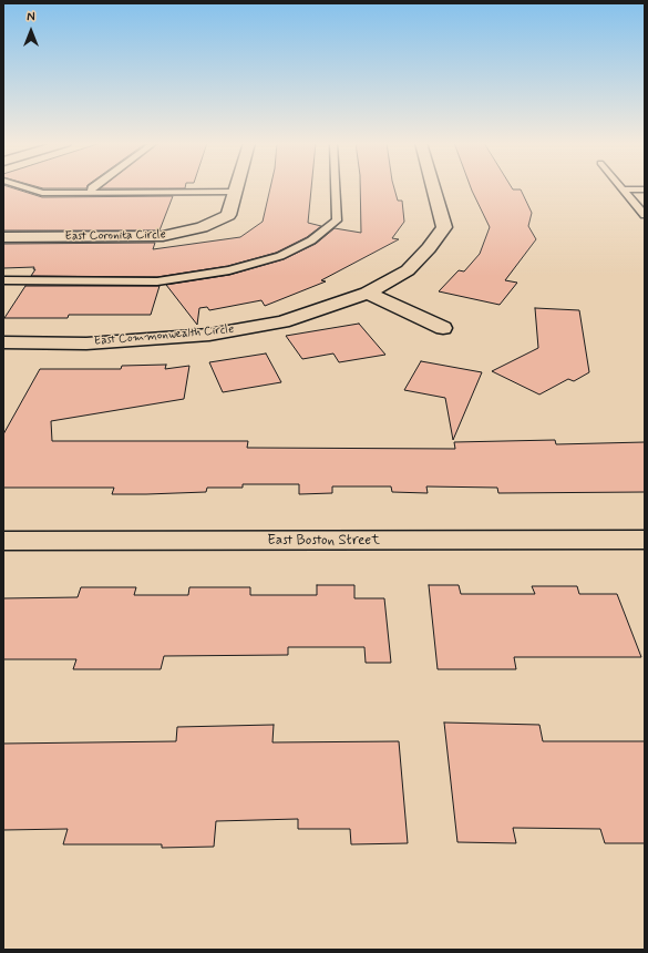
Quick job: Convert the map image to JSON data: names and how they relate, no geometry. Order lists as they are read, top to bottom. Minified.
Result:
{"streets":{"street":["East Coronita Circle","East Commonwealth Circle","East Boston Street"]},"north":"top"}
